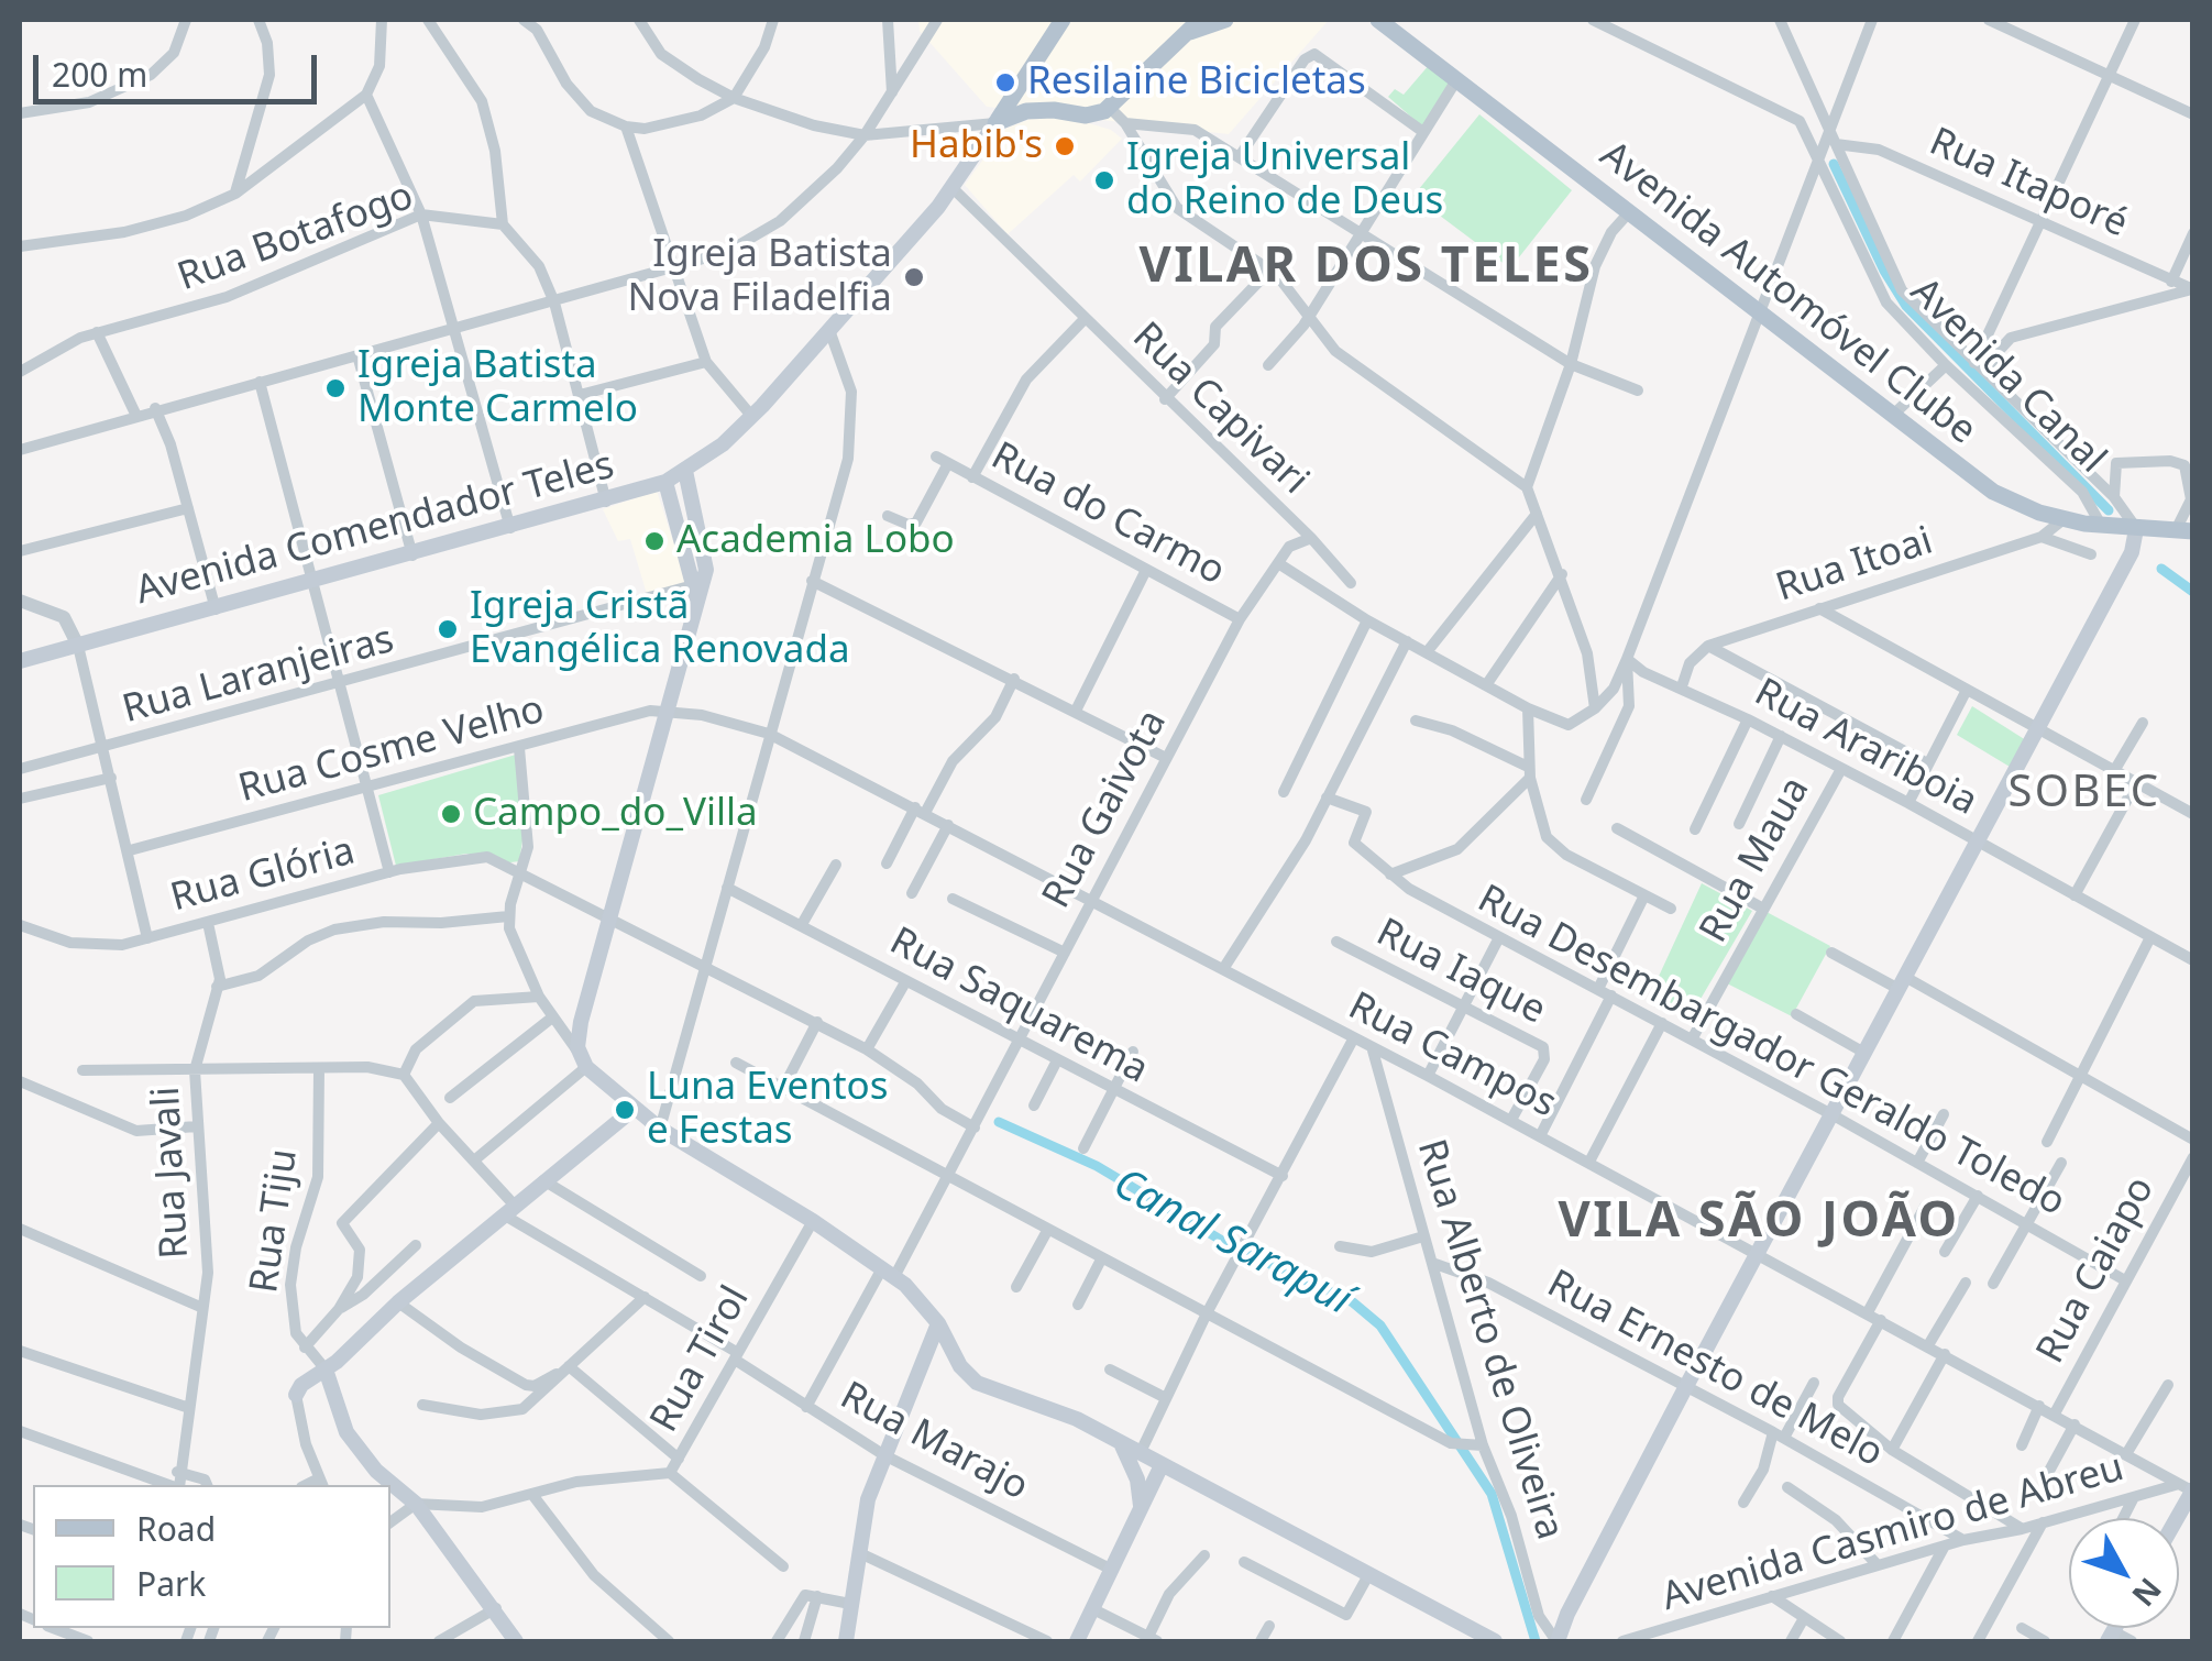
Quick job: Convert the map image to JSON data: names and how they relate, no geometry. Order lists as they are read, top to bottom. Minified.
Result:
{"streets":{"main road":["Avenida Automóvel Clube","Avenida Comendador Teles"],"street":["Rua Itaporé","Rua Botafogo","Avenida Canal","Rua Capivari","Rua do Carmo","Rua Itoai","Rua Laranjeiras","Rua Arariboia","Rua Cosme Velho","Rua Gaivota","Rua Maua","Rua Glória","Rua Iaque","Rua Saquarema","Rua Desembargador Geraldo Toledo","Rua Campos","Rua Javali","Rua Tiju","Rua Caiapo","Rua Alberto de Oliveira","Rua Tirol","Rua Ernesto de Melo","Rua Marajo","Avenida Casmiro de Abreu"]},"crossings":[["Rua Itaporé","Avenida Canal"],["Avenida Automóvel Clube","Avenida Canal"],["Avenida Automóvel Clube","Rua Itoai"],["Rua Capivari","Avenida Comendador Teles"],["Rua Capivari","Rua Gaivota"],["Rua do Carmo","Rua Gaivota"],["Rua Arariboia","Rua Maua"],["Rua Cosme Velho","Rua Campos"],["Rua Gaivota","Rua Saquarema"],["Rua Gaivota","Rua Campos"],["Rua Gaivota","Rua Marajo"],["Rua Maua","Rua Desembargador Geraldo Toledo"],["Rua Glória","Rua Javali"],["Rua Iaque","Rua Campos"],["Rua Desembargador Geraldo Toledo","Rua Caiapo"],["Rua Campos","Rua Caiapo"],["Rua Campos","Rua Alberto de Oliveira"],["Rua Campos","Avenida Casmiro de Abreu"],["Rua Alberto de Oliveira","Rua Ernesto de Melo"],["Rua Tirol","Rua Marajo"],["Rua Ernesto de Melo","Avenida Casmiro de Abreu"]],"districts":["VILAR DOS TELES","SOBEC","VILA SÃO JOÃO"],"water":["Canal Sarapuí"],"places":["Resilaine Bicicletas","Habib's","Igreja Universal do Reino de Deus","Igreja Batista Nova Filadelfia","Igreja Batista Monte Carmelo","Academia Lobo","Igreja Cristã Evangélica Renovada","Campo_do_Villa","Luna Eventos e Festas"],"legend":["Road","Park"],"scale_bar":"200 m","north":"bottom right"}
